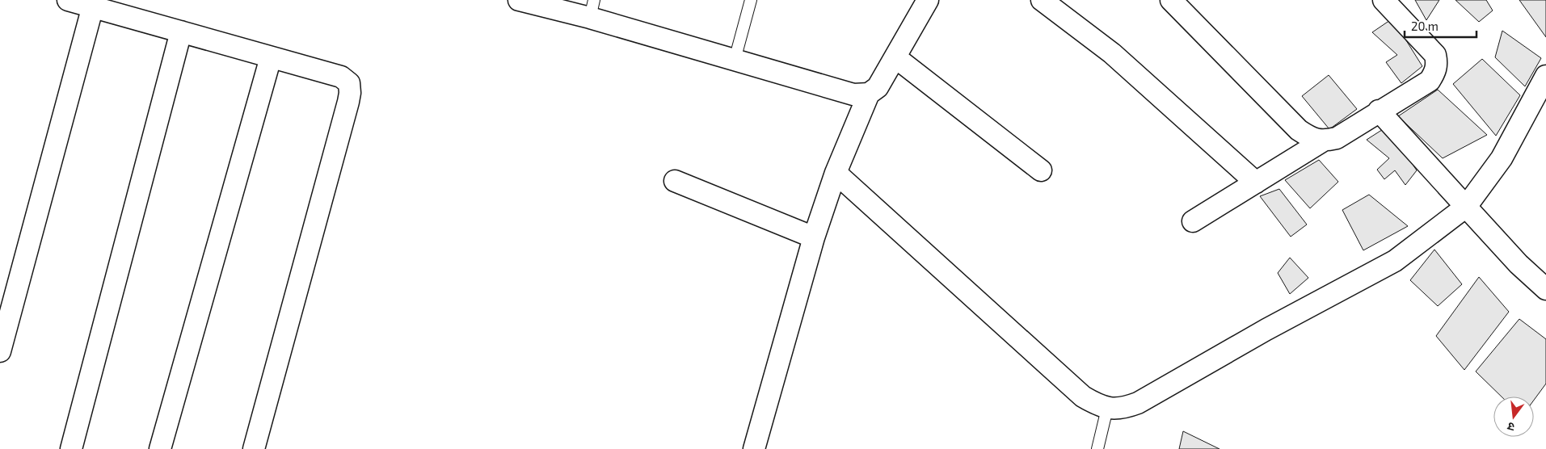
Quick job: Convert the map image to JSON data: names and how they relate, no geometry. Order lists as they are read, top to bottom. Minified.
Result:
{"scale_bar":"20 m","north":"bottom"}
